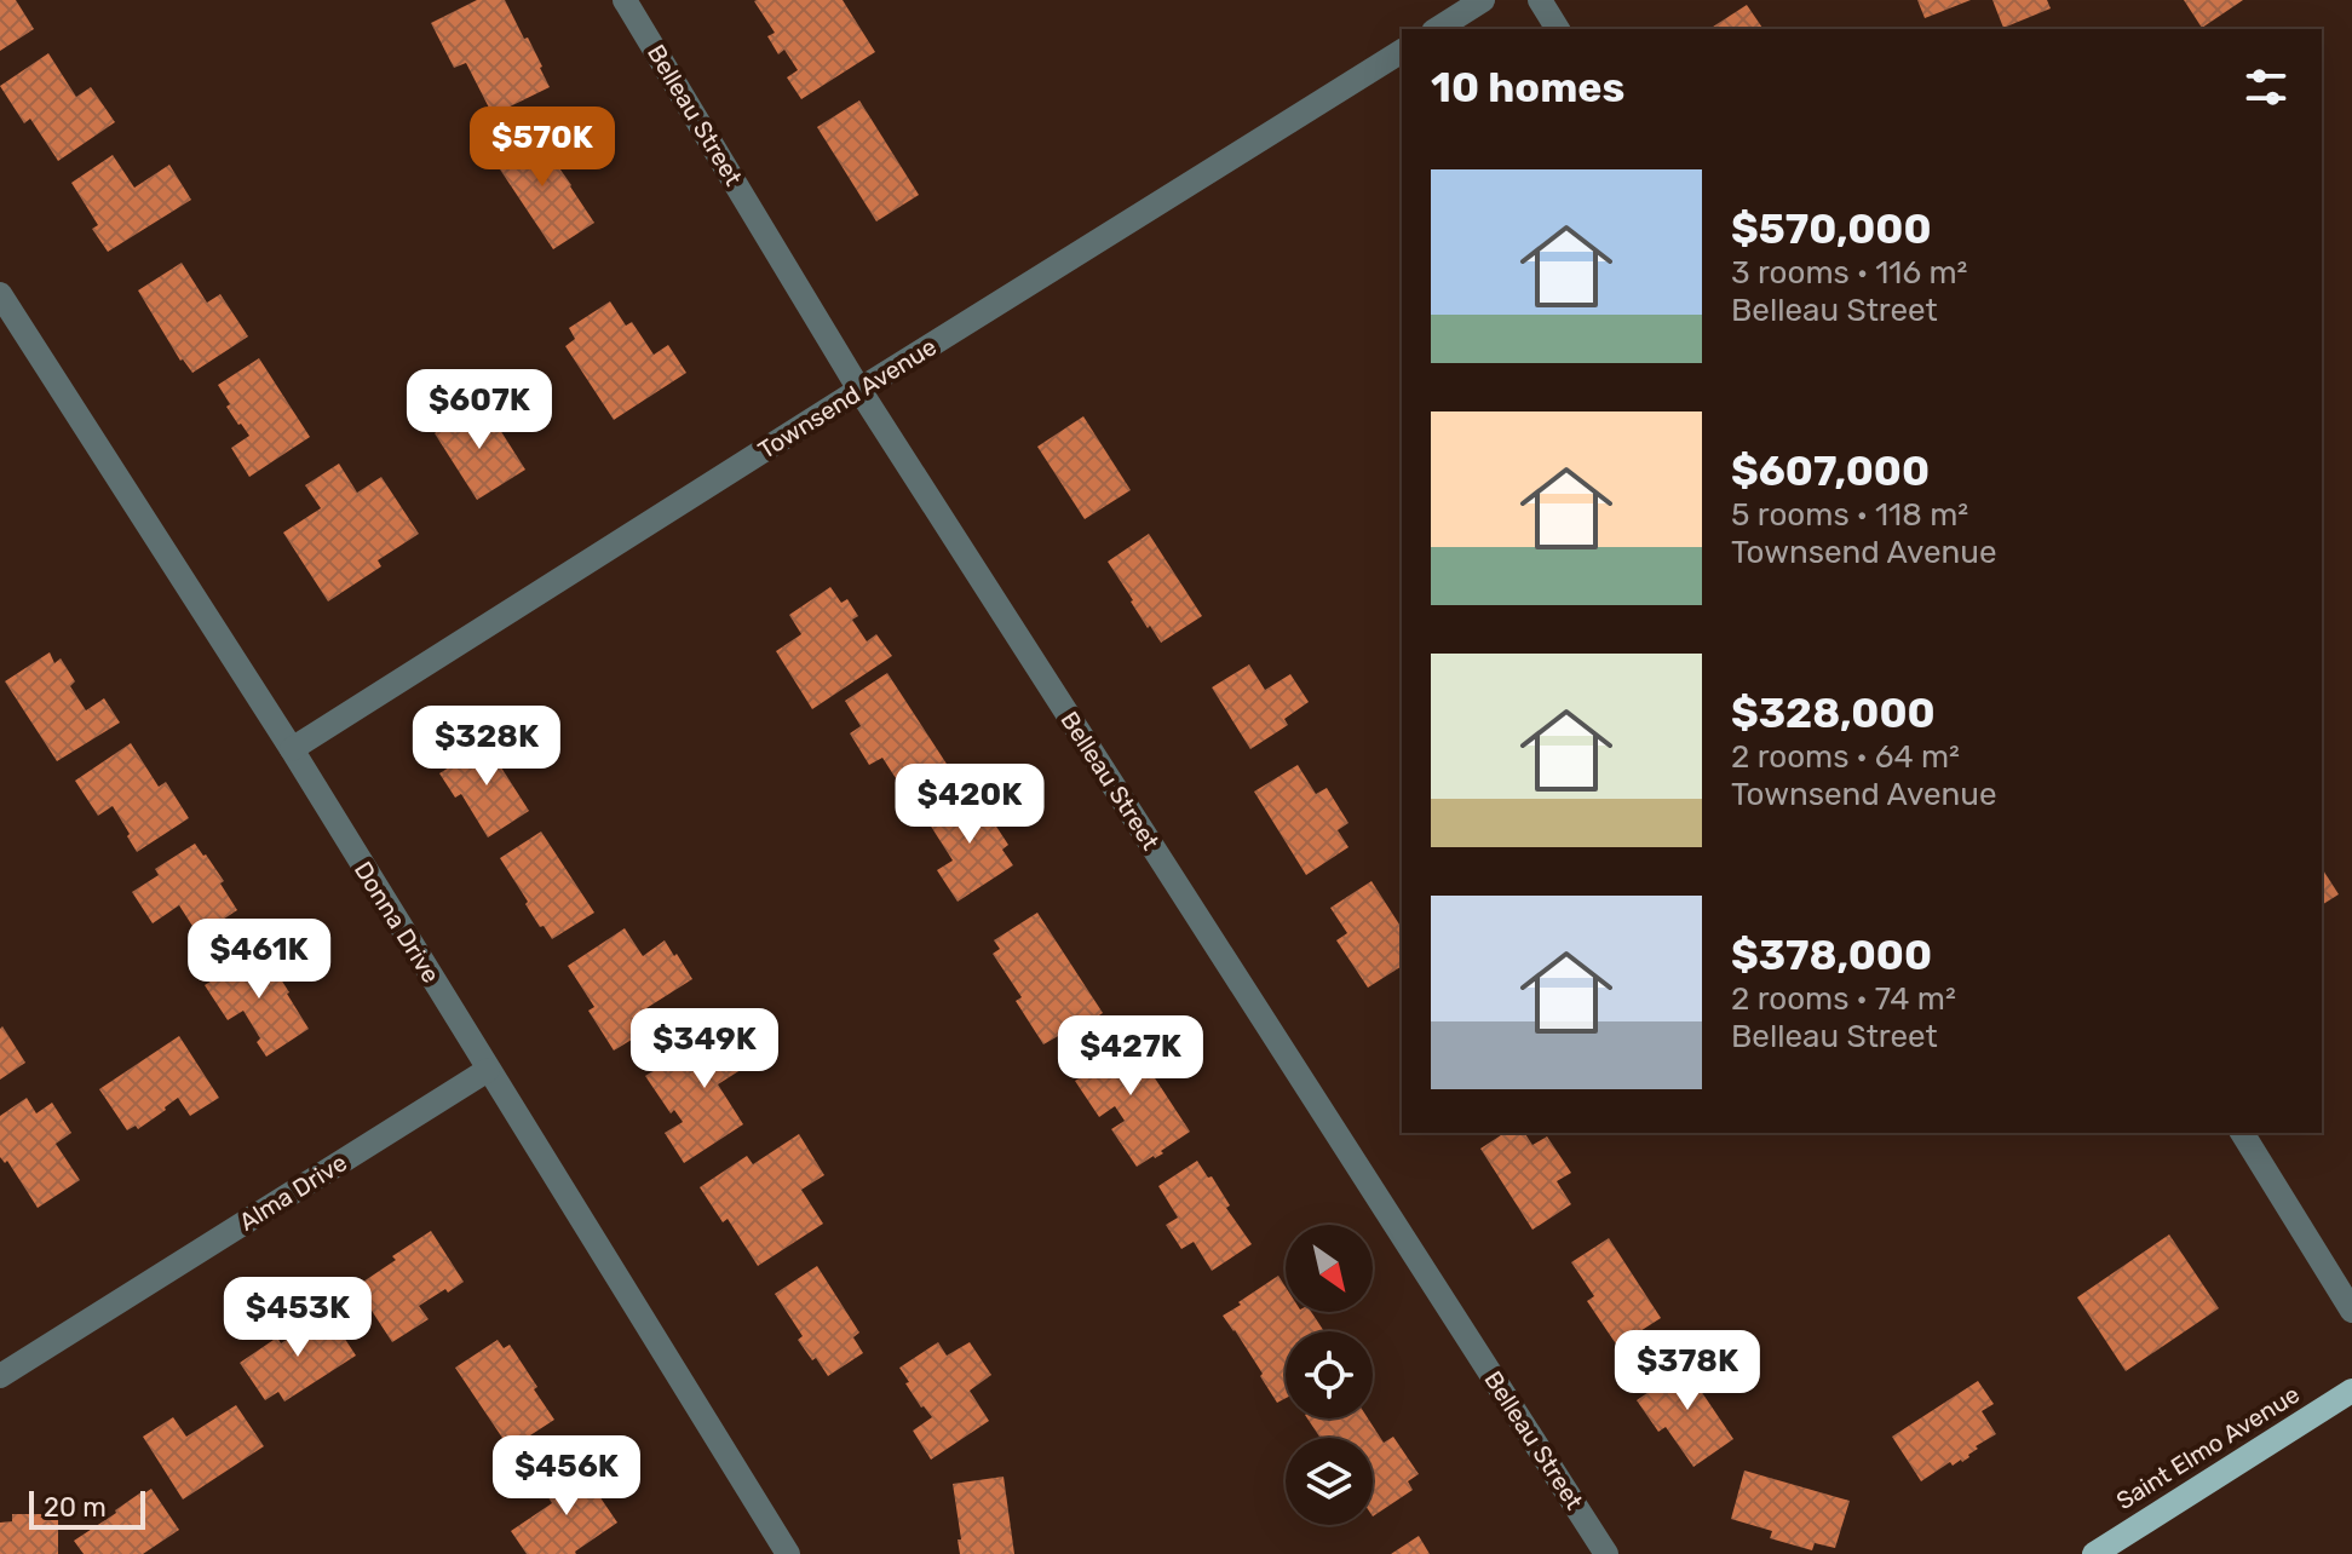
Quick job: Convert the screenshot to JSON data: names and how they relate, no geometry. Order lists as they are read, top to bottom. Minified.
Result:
{"streets":{"main road":["Saint Elmo Avenue"],"street":["Belleau Street","Townsend Avenue","Donna Drive","Alma Drive"]},"crossings":[["Belleau Street","Townsend Avenue"],["Townsend Avenue","Donna Drive"],["Donna Drive","Alma Drive"]],"scale_bar":"20 m","north":"bottom right","page":{"heading":"10 homes","price":["$570K","$607K","$328K","$420K","$461K","$349K","$427K","$453K","$378K","$456K"],"list":[{"name":"$570,000","note":"3 rooms · 116 m² · Belleau Street"},{"name":"$607,000","note":"5 rooms · 118 m² · Townsend Avenue"},{"name":"$328,000","note":"2 rooms · 64 m² · Townsend Avenue"},{"name":"$378,000","note":"2 rooms · 74 m² · Belleau Street"}],"scale":"20 m"}}
